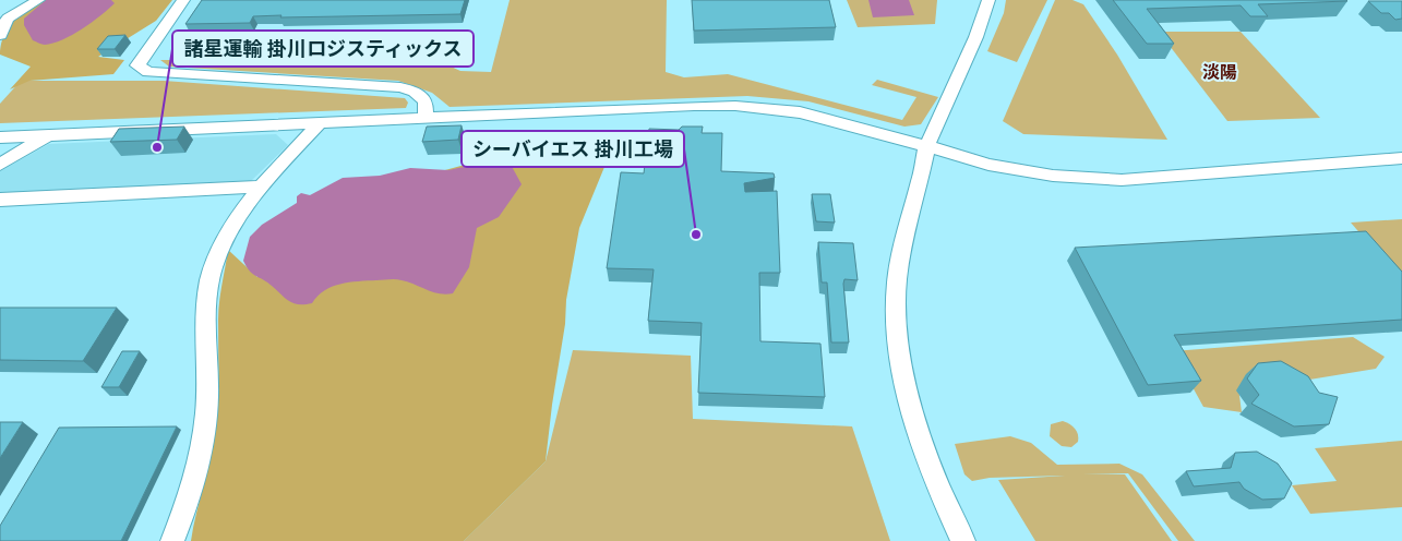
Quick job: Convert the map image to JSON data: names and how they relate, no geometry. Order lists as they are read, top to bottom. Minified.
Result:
{"districts":["淡陽"],"places":["諸星運輸 掛川ロジスティックス","シーバイエス 掛川工場"]}
